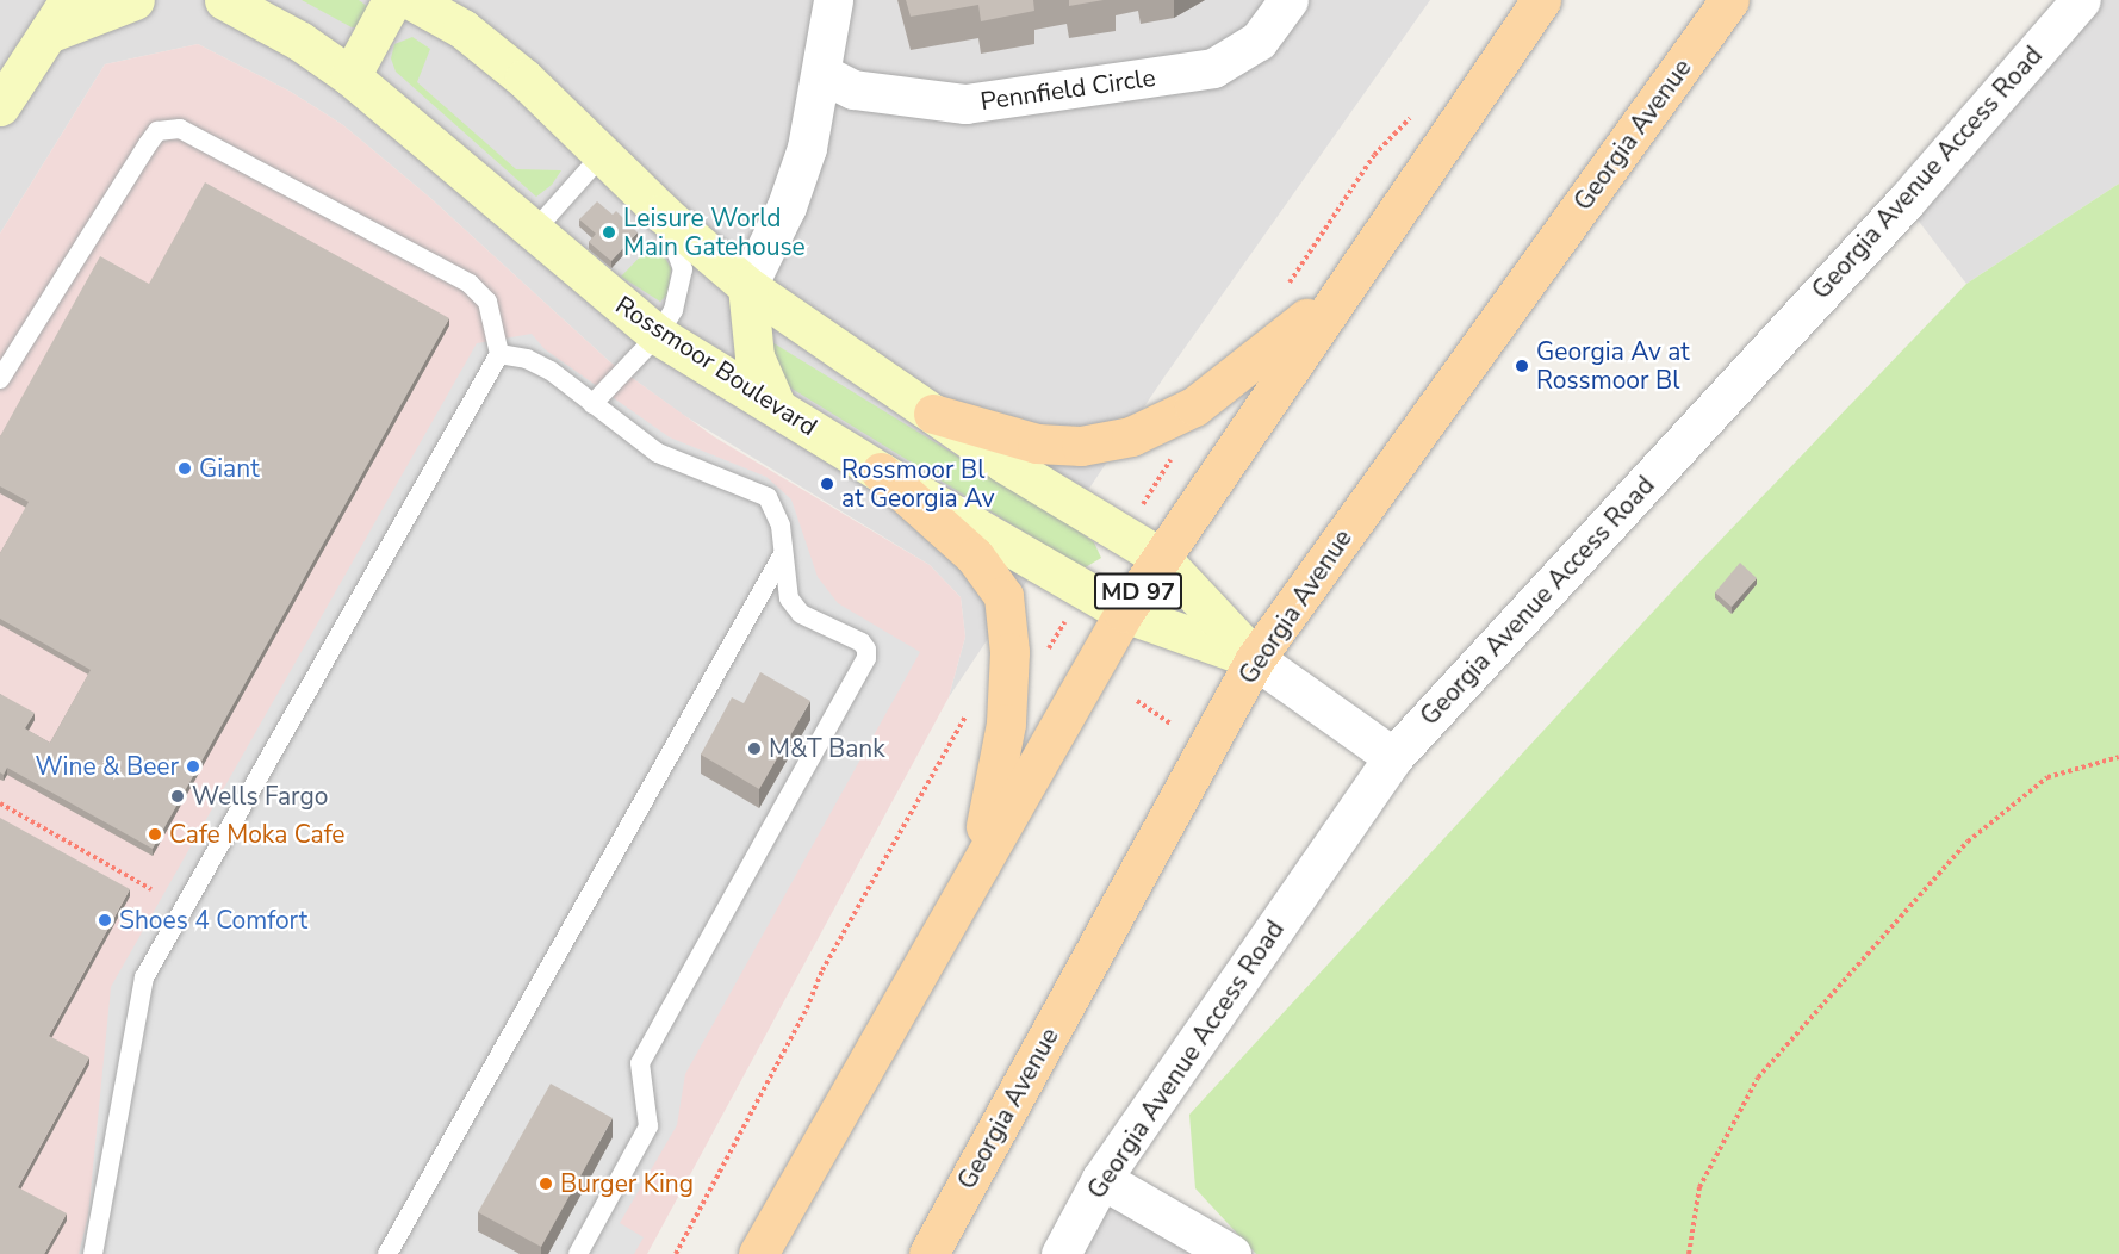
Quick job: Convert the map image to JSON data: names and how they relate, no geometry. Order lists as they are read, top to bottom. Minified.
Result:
{"streets":{"main road":["Georgia Avenue","MD 97"],"street":["Pennfield Circle","Georgia Avenue Access Road","Rossmoor Boulevard"]},"crossings":[["Georgia Avenue","Rossmoor Boulevard"],["Georgia Avenue Access Road","Rossmoor Boulevard"],["Rossmoor Boulevard","MD 97"]],"places":["Leisure World Main Gatehouse","Georgia Av at Rossmoor Bl","Giant","Rossmoor Bl at Georgia Av","M&T Bank","Wine & Beer","Wells Fargo","Cafe Moka Cafe","Shoes 4 Comfort","Burger King"]}
